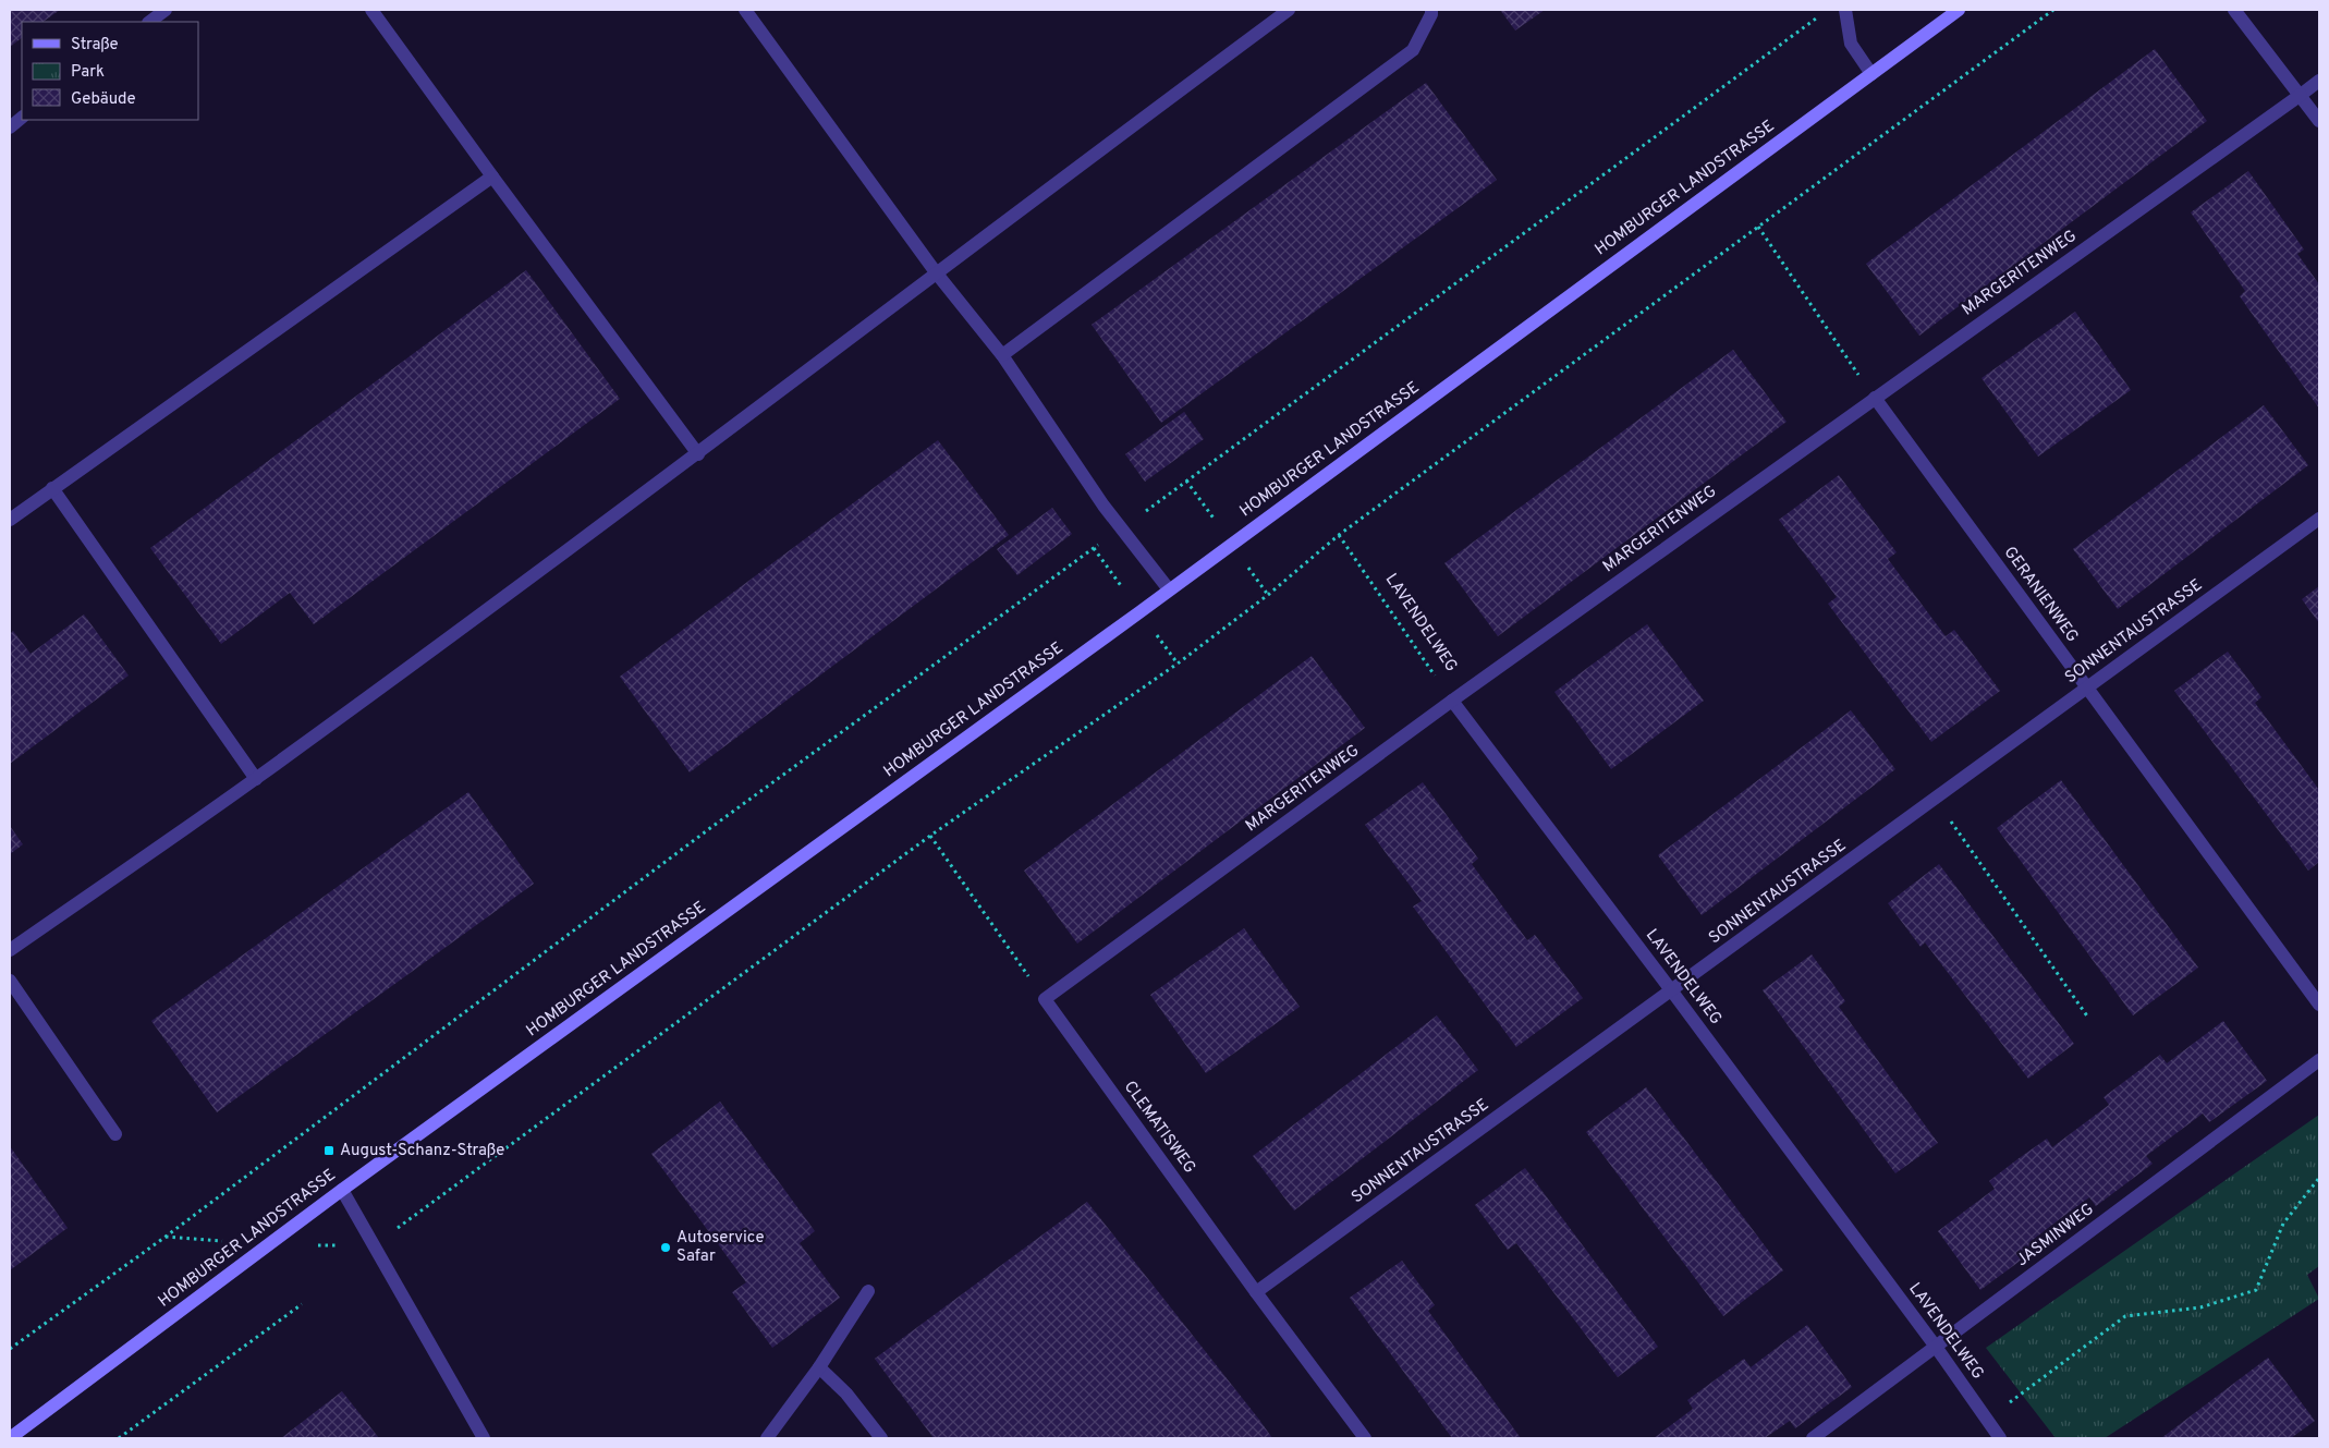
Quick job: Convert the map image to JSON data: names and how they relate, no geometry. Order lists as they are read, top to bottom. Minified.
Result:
{"streets":{"street":["HOMBURGER LANDSTRASSE","MARGERITENWEG","GERANIENWEG","LAVENDELWEG","SONNENTAUSTRASSE","CLEMATISWEG","JASMINWEG"]},"crossings":[["MARGERITENWEG","GERANIENWEG"],["MARGERITENWEG","LAVENDELWEG"],["MARGERITENWEG","CLEMATISWEG"],["GERANIENWEG","SONNENTAUSTRASSE"],["LAVENDELWEG","SONNENTAUSTRASSE"],["LAVENDELWEG","JASMINWEG"],["SONNENTAUSTRASSE","CLEMATISWEG"]],"places":{"transit":["August-Schanz-Straße"],"other":["Autoservice Safar"]},"legend":["Straße","Park","Gebäude"]}
